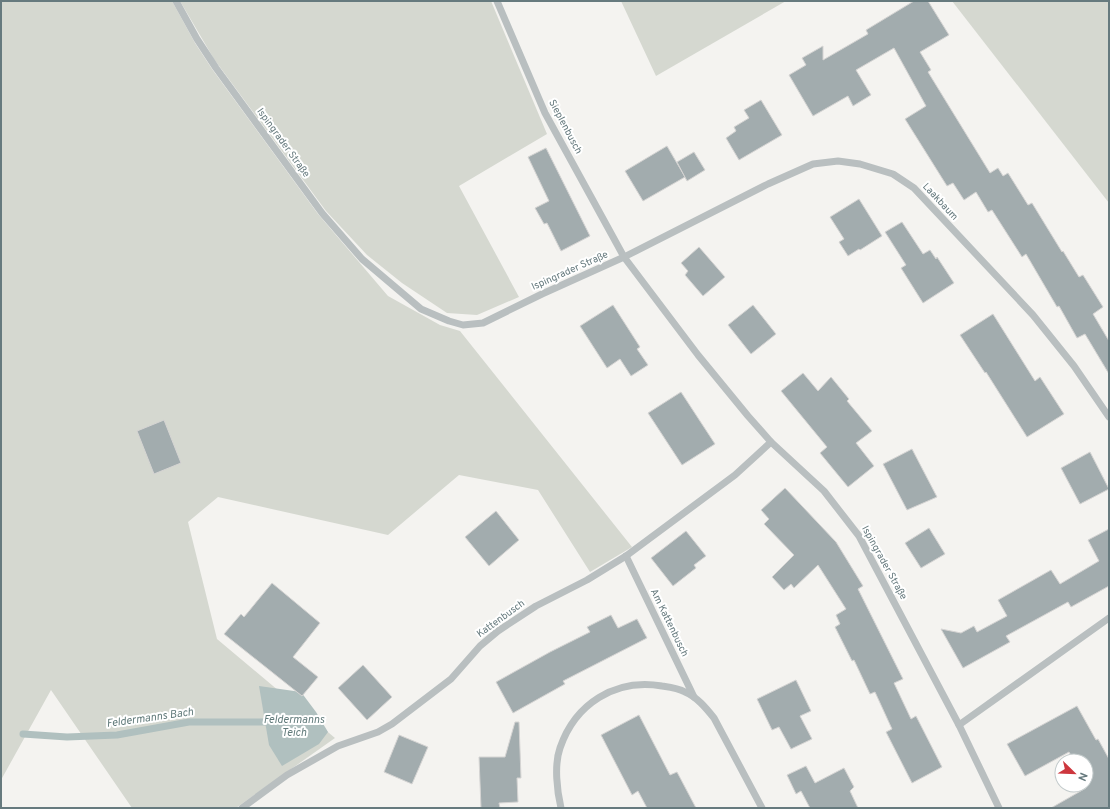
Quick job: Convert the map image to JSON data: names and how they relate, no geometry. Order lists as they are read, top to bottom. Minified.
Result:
{"streets":{"street":["Sieplenbusch","Ispingrader Straße","Laakbaum","Kattenbusch","Am Kattenbusch"]},"crossings":[["Sieplenbusch","Ispingrader Straße"],["Sieplenbusch","Laakbaum"],["Ispingrader Straße","Laakbaum"],["Ispingrader Straße","Kattenbusch"],["Kattenbusch","Am Kattenbusch"]],"water":["Feldermanns Bach","Feldermanns Teich"],"north":"bottom right"}
